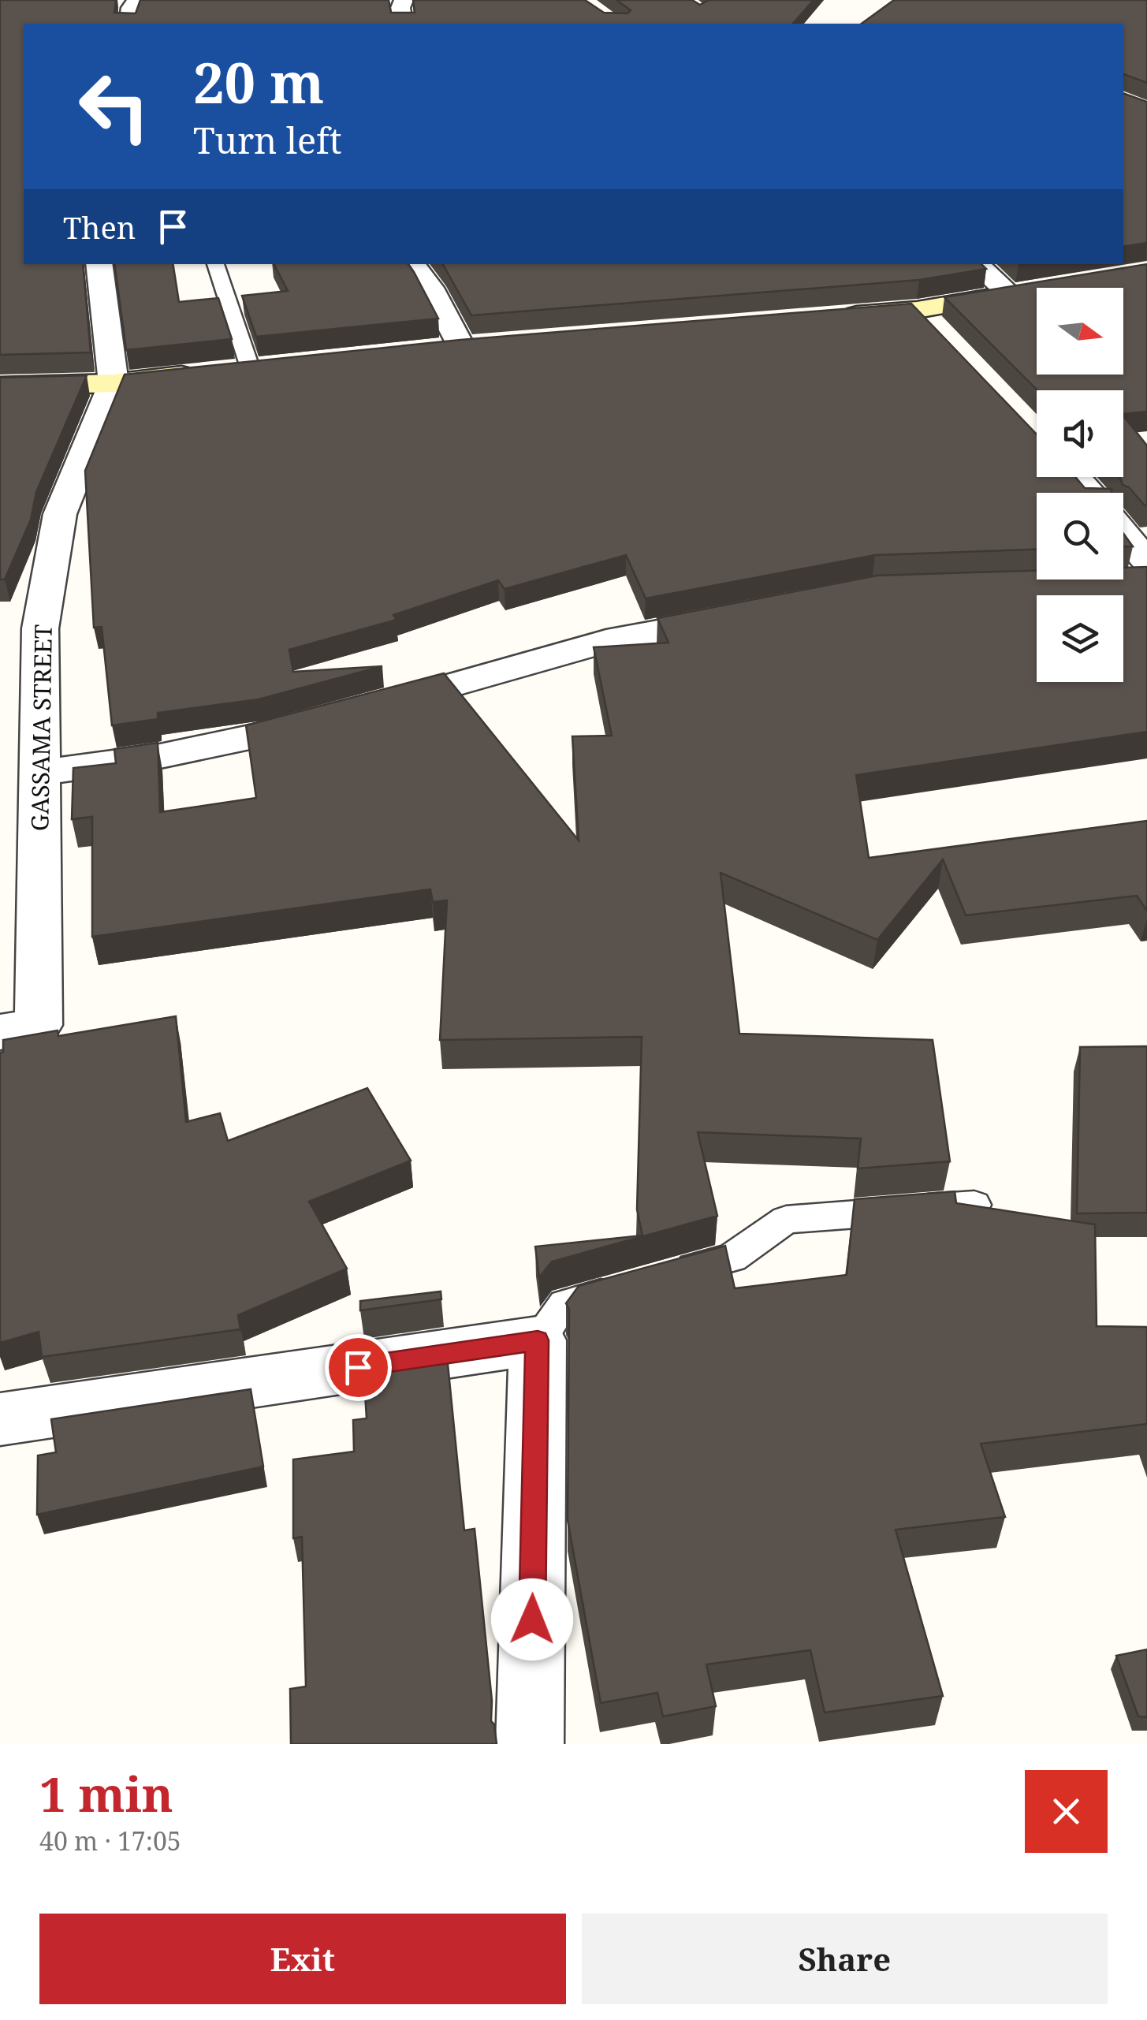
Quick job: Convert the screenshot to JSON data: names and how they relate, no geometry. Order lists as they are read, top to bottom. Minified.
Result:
{"streets":{"street":["GASSAMA STREET"]},"north":"right","page":{"turn":["20 m","Turn left"],"then":"Then","heading":["1 min","40 m · 17:05"],"buttons":["Exit","Share"]}}
